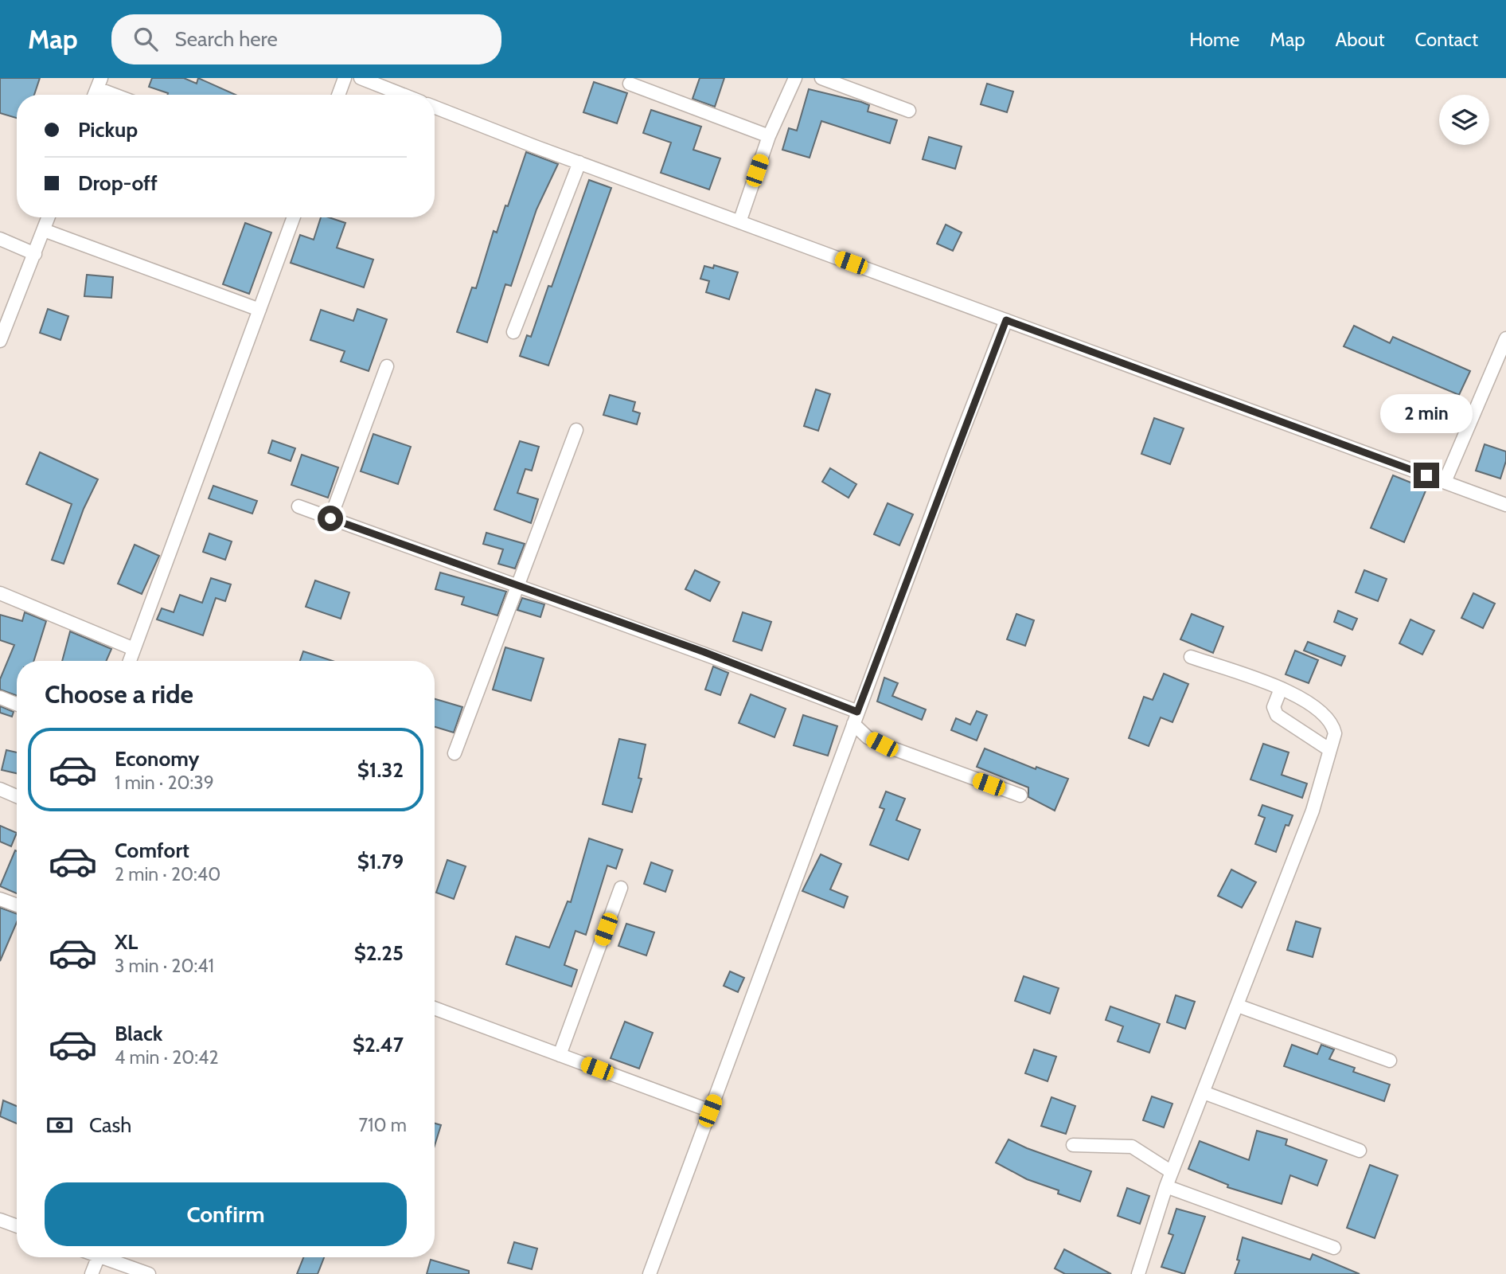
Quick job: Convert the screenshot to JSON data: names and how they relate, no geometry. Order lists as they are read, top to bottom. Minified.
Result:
{"page":{"header":"Map","search":"Search here","nav":["Home","Map","About","Contact"],"banner":["Pickup","Drop-off"],"bubble":"2 min","heading":"Choose a ride","list":[{"name":"Economy","note":"1 min · 20:39","value":"$1.32"},{"name":"Comfort","note":"2 min · 20:40","value":"$1.79"},{"name":"XL","note":"3 min · 20:41","value":"$2.25"},{"name":"Black","note":"4 min · 20:42","value":"$2.47"}],"pay":["Cash","710 m"],"buttons":"Confirm"}}
